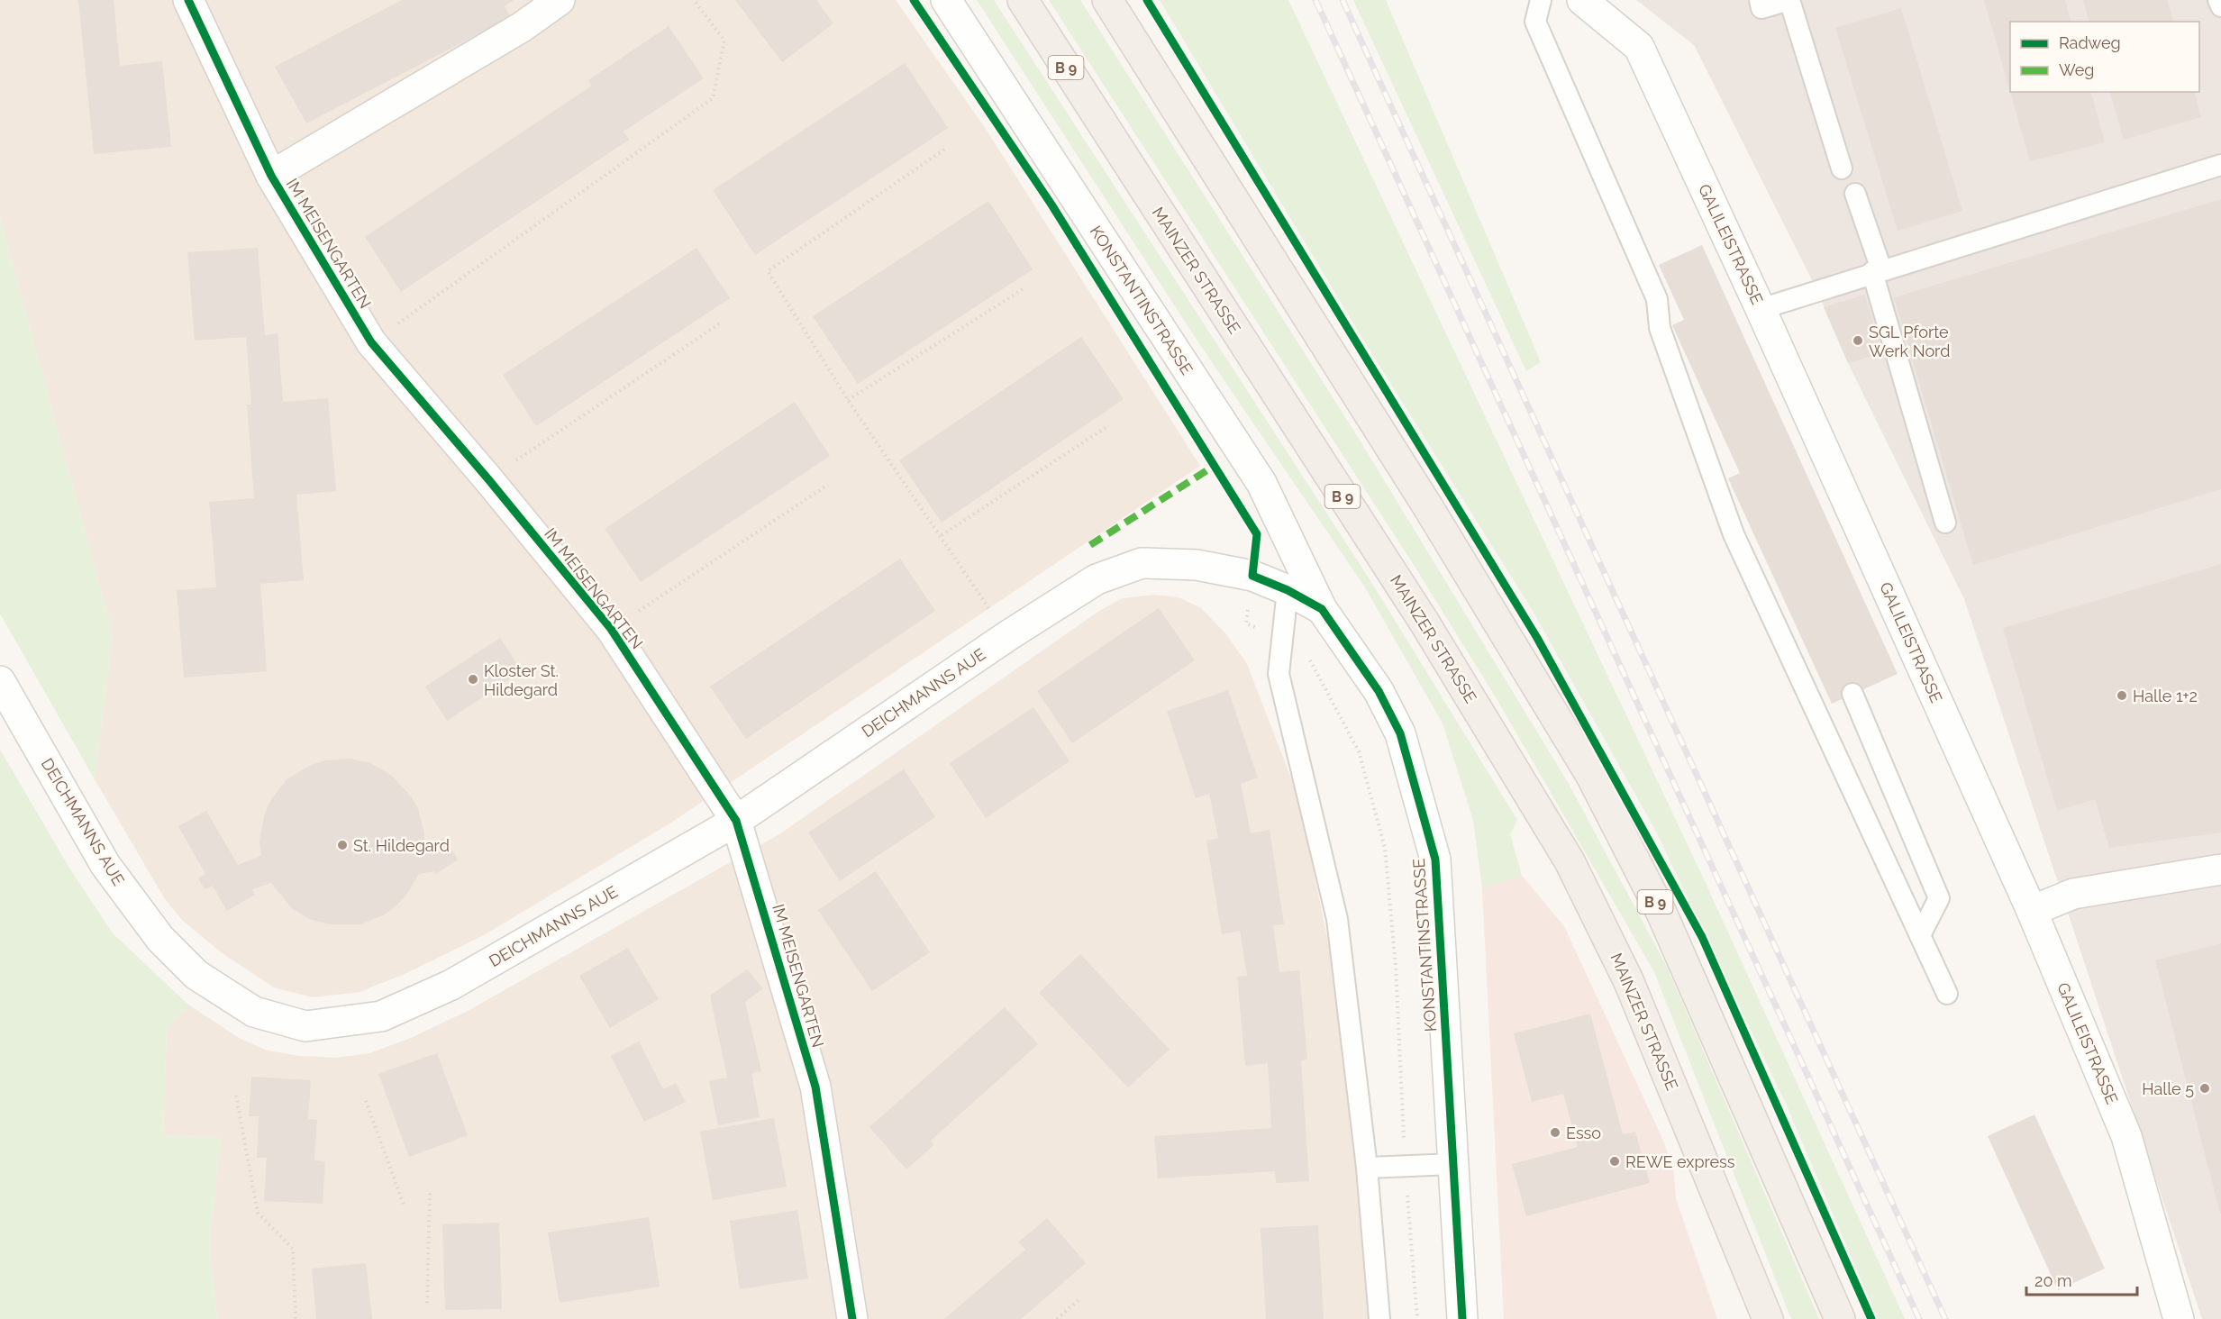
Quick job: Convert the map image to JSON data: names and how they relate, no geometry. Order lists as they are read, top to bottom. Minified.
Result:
{"streets":{"main road":["B 9","MAINZER STRASSE"],"street":["IM MEISENGARTEN","GALILEISTRASSE","KONSTANTINSTRASSE","DEICHMANNS AUE"]},"crossings":[["IM MEISENGARTEN","DEICHMANNS AUE"],["KONSTANTINSTRASSE","DEICHMANNS AUE"]],"places":["SGL Pforte Werk Nord","Kloster St. Hildegard","Halle 1+2","St. Hildegard","Halle 5","Esso","REWE express"],"legend":["Radweg","Weg"],"scale_bar":"20 m"}
